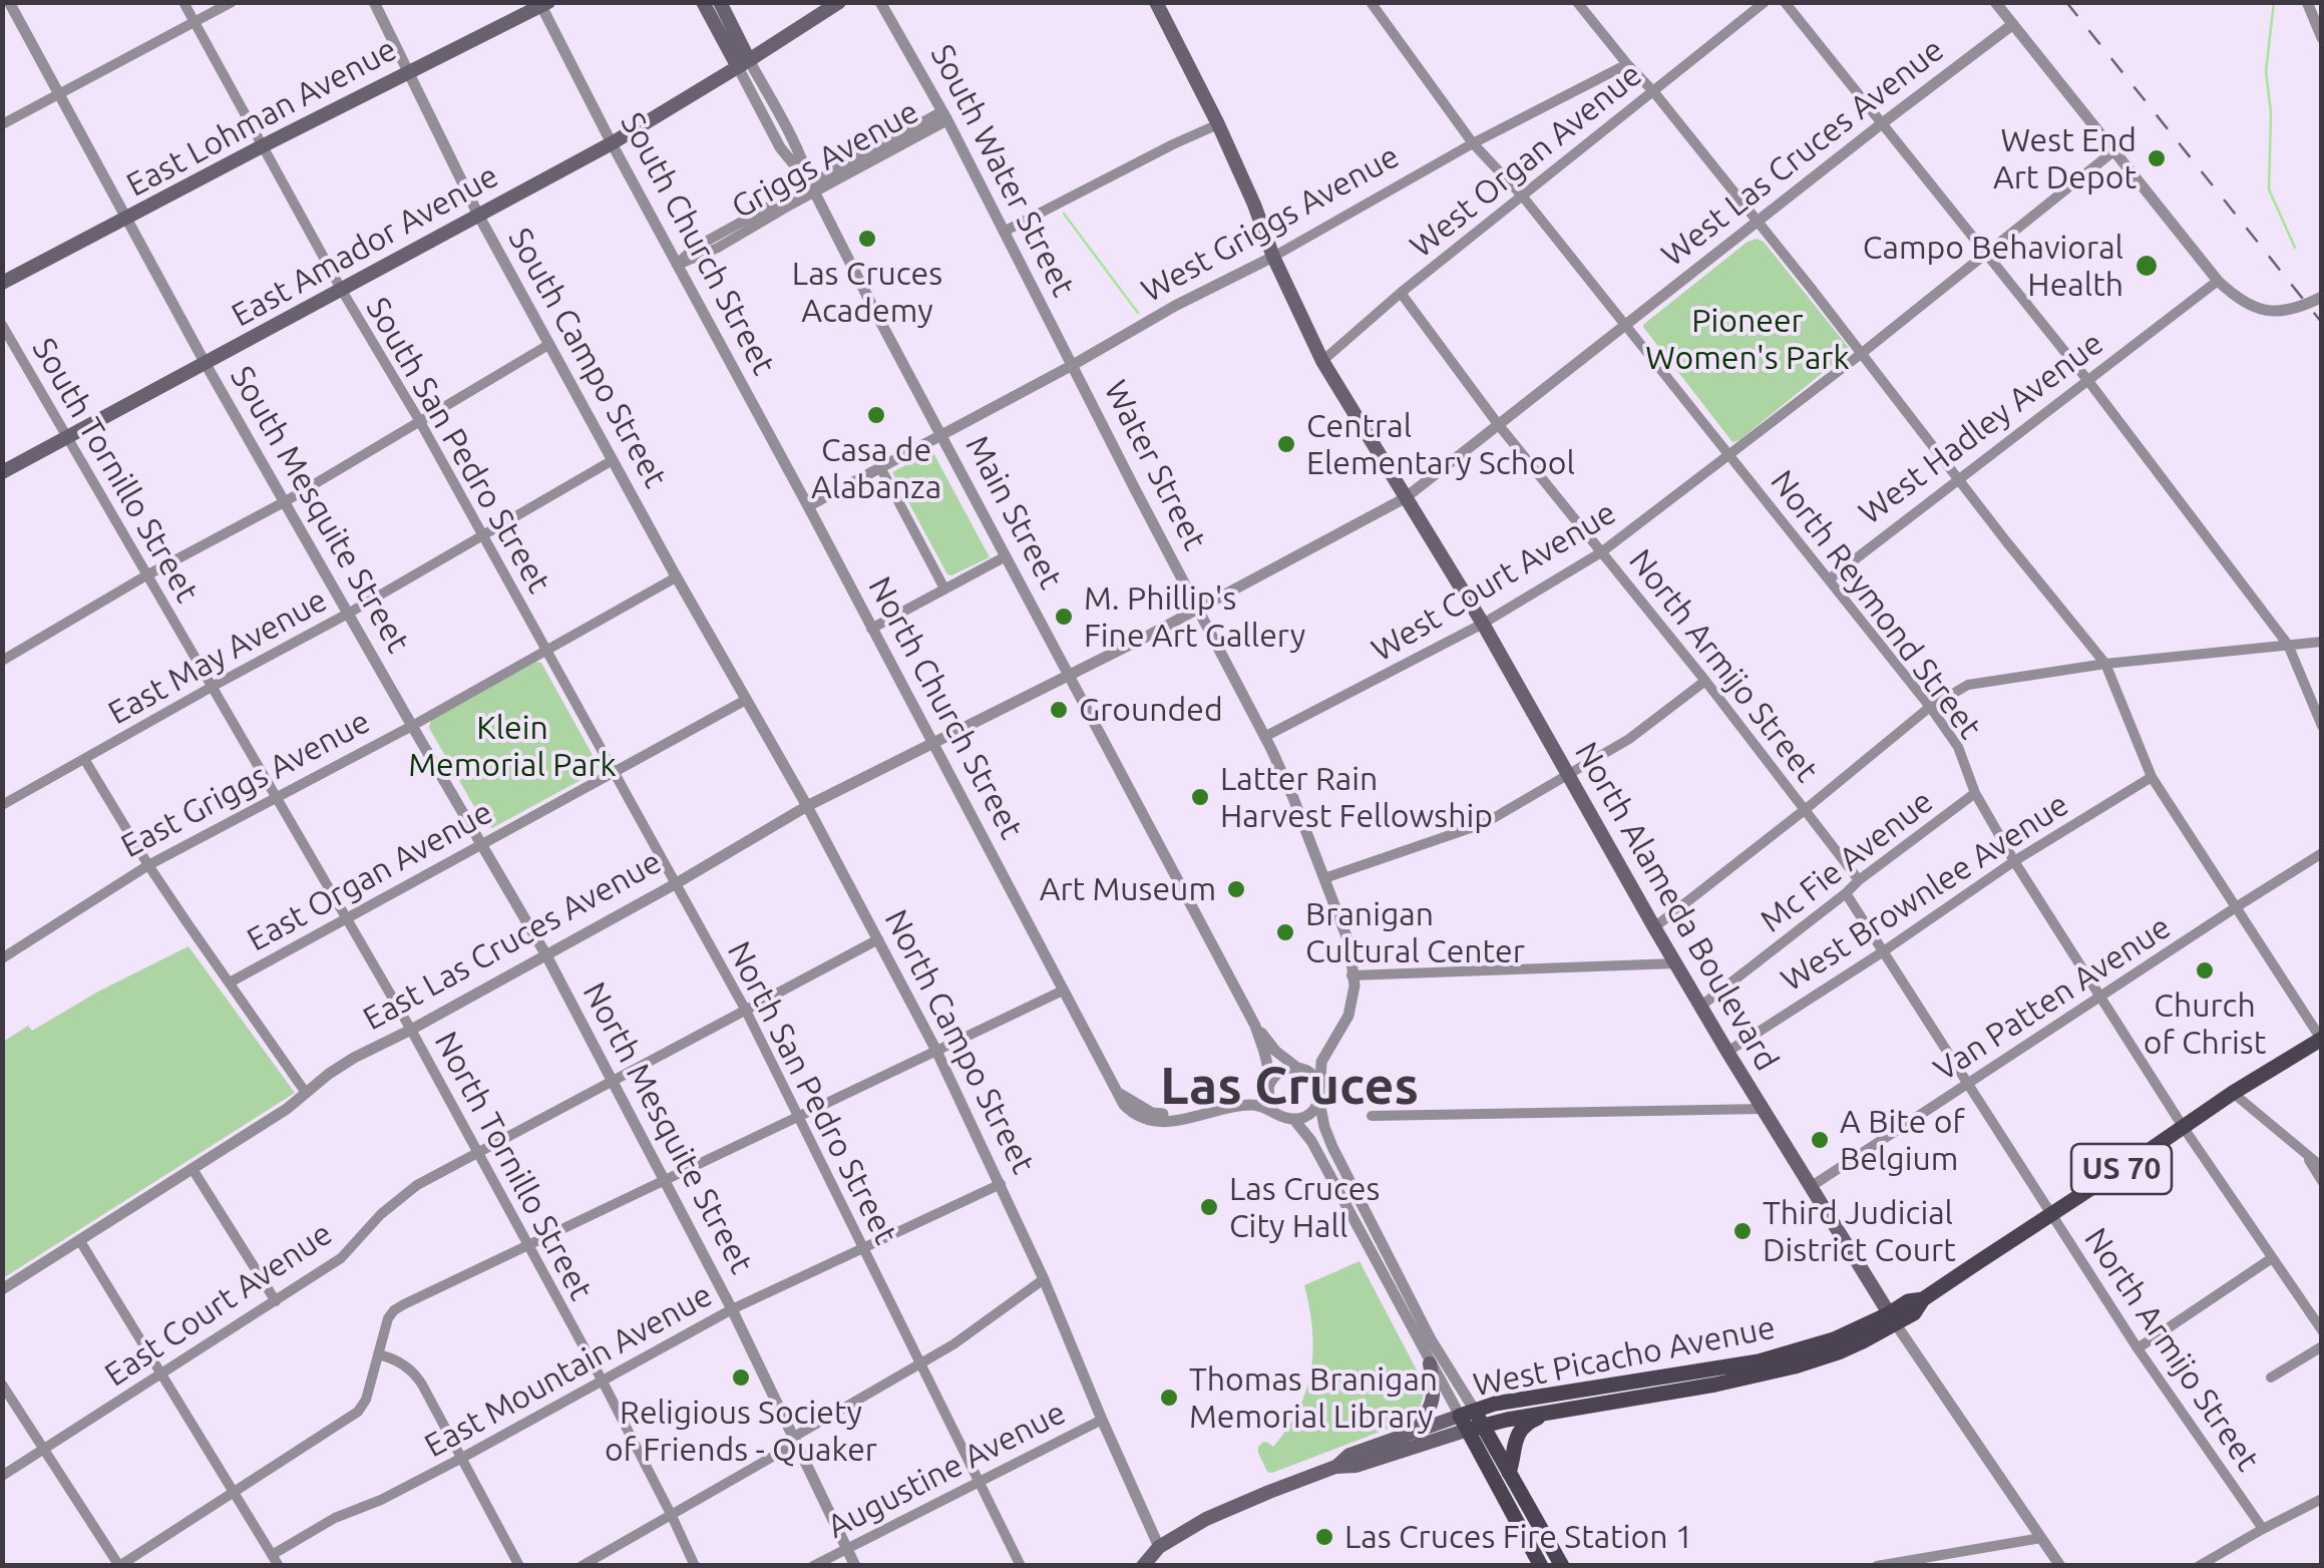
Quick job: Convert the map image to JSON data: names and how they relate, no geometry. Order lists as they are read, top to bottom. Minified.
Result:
{"streets":{"main road":["East Lohman Avenue","East Amador Avenue","North Alameda Boulevard","US 70","West Picacho Avenue"],"street":["West Las Cruces Avenue","Griggs Avenue","West Organ Avenue","South Water Street","West Griggs Avenue","South Church Street","South Campo Street","West Hadley Avenue","South San Pedro Street","Water Street","South Tornillo Street","South Mesquite Street","Main Street","West Court Avenue","North Reymond Street","East May Avenue","North Armijo Street","North Church Street","East Griggs Avenue","Mc Fie Avenue","East Organ Avenue","West Brownlee Avenue","East Las Cruces Avenue","Van Patten Avenue","North Campo Street","North San Pedro Street","North Mesquite Street","North Tornillo Street","East Court Avenue","East Mountain Avenue","Augustine Avenue"]},"crossings":[["East Lohman Avenue","South Church Street"],["East Lohman Avenue","South Campo Street"],["East Lohman Avenue","South San Pedro Street"],["East Lohman Avenue","South Mesquite Street"],["West Las Cruces Avenue","Water Street"],["West Las Cruces Avenue","Main Street"],["West Las Cruces Avenue","North Reymond Street"],["West Las Cruces Avenue","North Armijo Street"],["West Las Cruces Avenue","North Alameda Boulevard"],["West Las Cruces Avenue","East Las Cruces Avenue"],["Griggs Avenue","South Water Street"],["Griggs Avenue","South Church Street"],["Griggs Avenue","Main Street"],["West Organ Avenue","North Reymond Street"],["West Organ Avenue","North Armijo Street"],["West Organ Avenue","North Alameda Boulevard"],["South Water Street","West Griggs Avenue"],["South Water Street","Water Street"],["West Griggs Avenue","Water Street"],["West Griggs Avenue","Main Street"],["West Griggs Avenue","North Reymond Street"],["West Griggs Avenue","North Alameda Boulevard"],["South Church Street","East Amador Avenue"],["South Church Street","North Church Street"],["East Amador Avenue","South Campo Street"],["East Amador Avenue","South San Pedro Street"],["East Amador Avenue","South Tornillo Street"],["East Amador Avenue","South Mesquite Street"],["East Amador Avenue","Main Street"],["South Campo Street","East May Avenue"],["South Campo Street","East Griggs Avenue"],["South Campo Street","North Campo Street"],["West Hadley Avenue","North Reymond Street"],["South San Pedro Street","East May Avenue"],["South San Pedro Street","East Griggs Avenue"],["South San Pedro Street","North San Pedro Street"],["Water Street","Main Street"],["Water Street","West Court Avenue"],["Water Street","North Church Street"],["South Tornillo Street","East May Avenue"],["South Tornillo Street","East Griggs Avenue"],["South Tornillo Street","North Tornillo Street"],["South Mesquite Street","East May Avenue"],["South Mesquite Street","East Griggs Avenue"],["South Mesquite Street","North Mesquite Street"],["Main Street","North Church Street"],["Main Street","East Las Cruces Avenue"],["West Court Avenue","North Reymond Street"],["West Court Avenue","North Armijo Street"],["West Court Avenue","North Alameda Boulevard"],["North Reymond Street","Mc Fie Avenue"],["North Reymond Street","West Brownlee Avenue"],["North Reymond Street","Van Patten Avenue"],["North Reymond Street","West Picacho Avenue"],["North Armijo Street","Mc Fie Avenue"],["North Armijo Street","West Brownlee Avenue"],["North Armijo Street","Van Patten Avenue"],["North Armijo Street","West Picacho Avenue"],["North Church Street","East Las Cruces Avenue"],["East Griggs Avenue","North Campo Street"],["East Griggs Avenue","North San Pedro Street"],["East Griggs Avenue","North Mesquite Street"],["East Griggs Avenue","North Tornillo Street"],["Mc Fie Avenue","North Alameda Boulevard"],["East Organ Avenue","North Campo Street"],["East Organ Avenue","North San Pedro Street"],["East Organ Avenue","North Mesquite Street"],["East Organ Avenue","North Tornillo Street"],["West Brownlee Avenue","North Alameda Boulevard"],["North Alameda Boulevard","Van Patten Avenue"],["North Alameda Boulevard","West Picacho Avenue"],["East Las Cruces Avenue","North Campo Street"],["East Las Cruces Avenue","North San Pedro Street"],["East Las Cruces Avenue","North Mesquite Street"],["East Las Cruces Avenue","North Tornillo Street"],["North Campo Street","East Court Avenue"],["North Campo Street","East Mountain Avenue"],["North Campo Street","Augustine Avenue"],["North San Pedro Street","East Court Avenue"],["North San Pedro Street","East Mountain Avenue"],["North San Pedro Street","Augustine Avenue"],["North Mesquite Street","East Court Avenue"],["North Mesquite Street","East Mountain Avenue"],["North Mesquite Street","Augustine Avenue"],["North Tornillo Street","East Court Avenue"],["North Tornillo Street","East Mountain Avenue"]],"districts":["Las Cruces"],"parks":["Pioneer Women's Park","Klein Memorial Park"],"places":["West End Art Depot","Las Cruces Academy","Campo Behavioral Health","Casa de Alabanza","Central Elementary School","M. Phillip's Fine Art Gallery","Grounded","Latter Rain Harvest Fellowship","Art Museum","Branigan Cultural Center","Church of Christ","A Bite of Belgium","Las Cruces City Hall","Third Judicial District Court","Religious Society of Friends - Quaker","Thomas Branigan Memorial Library","Las Cruces Fire Station 1"]}
